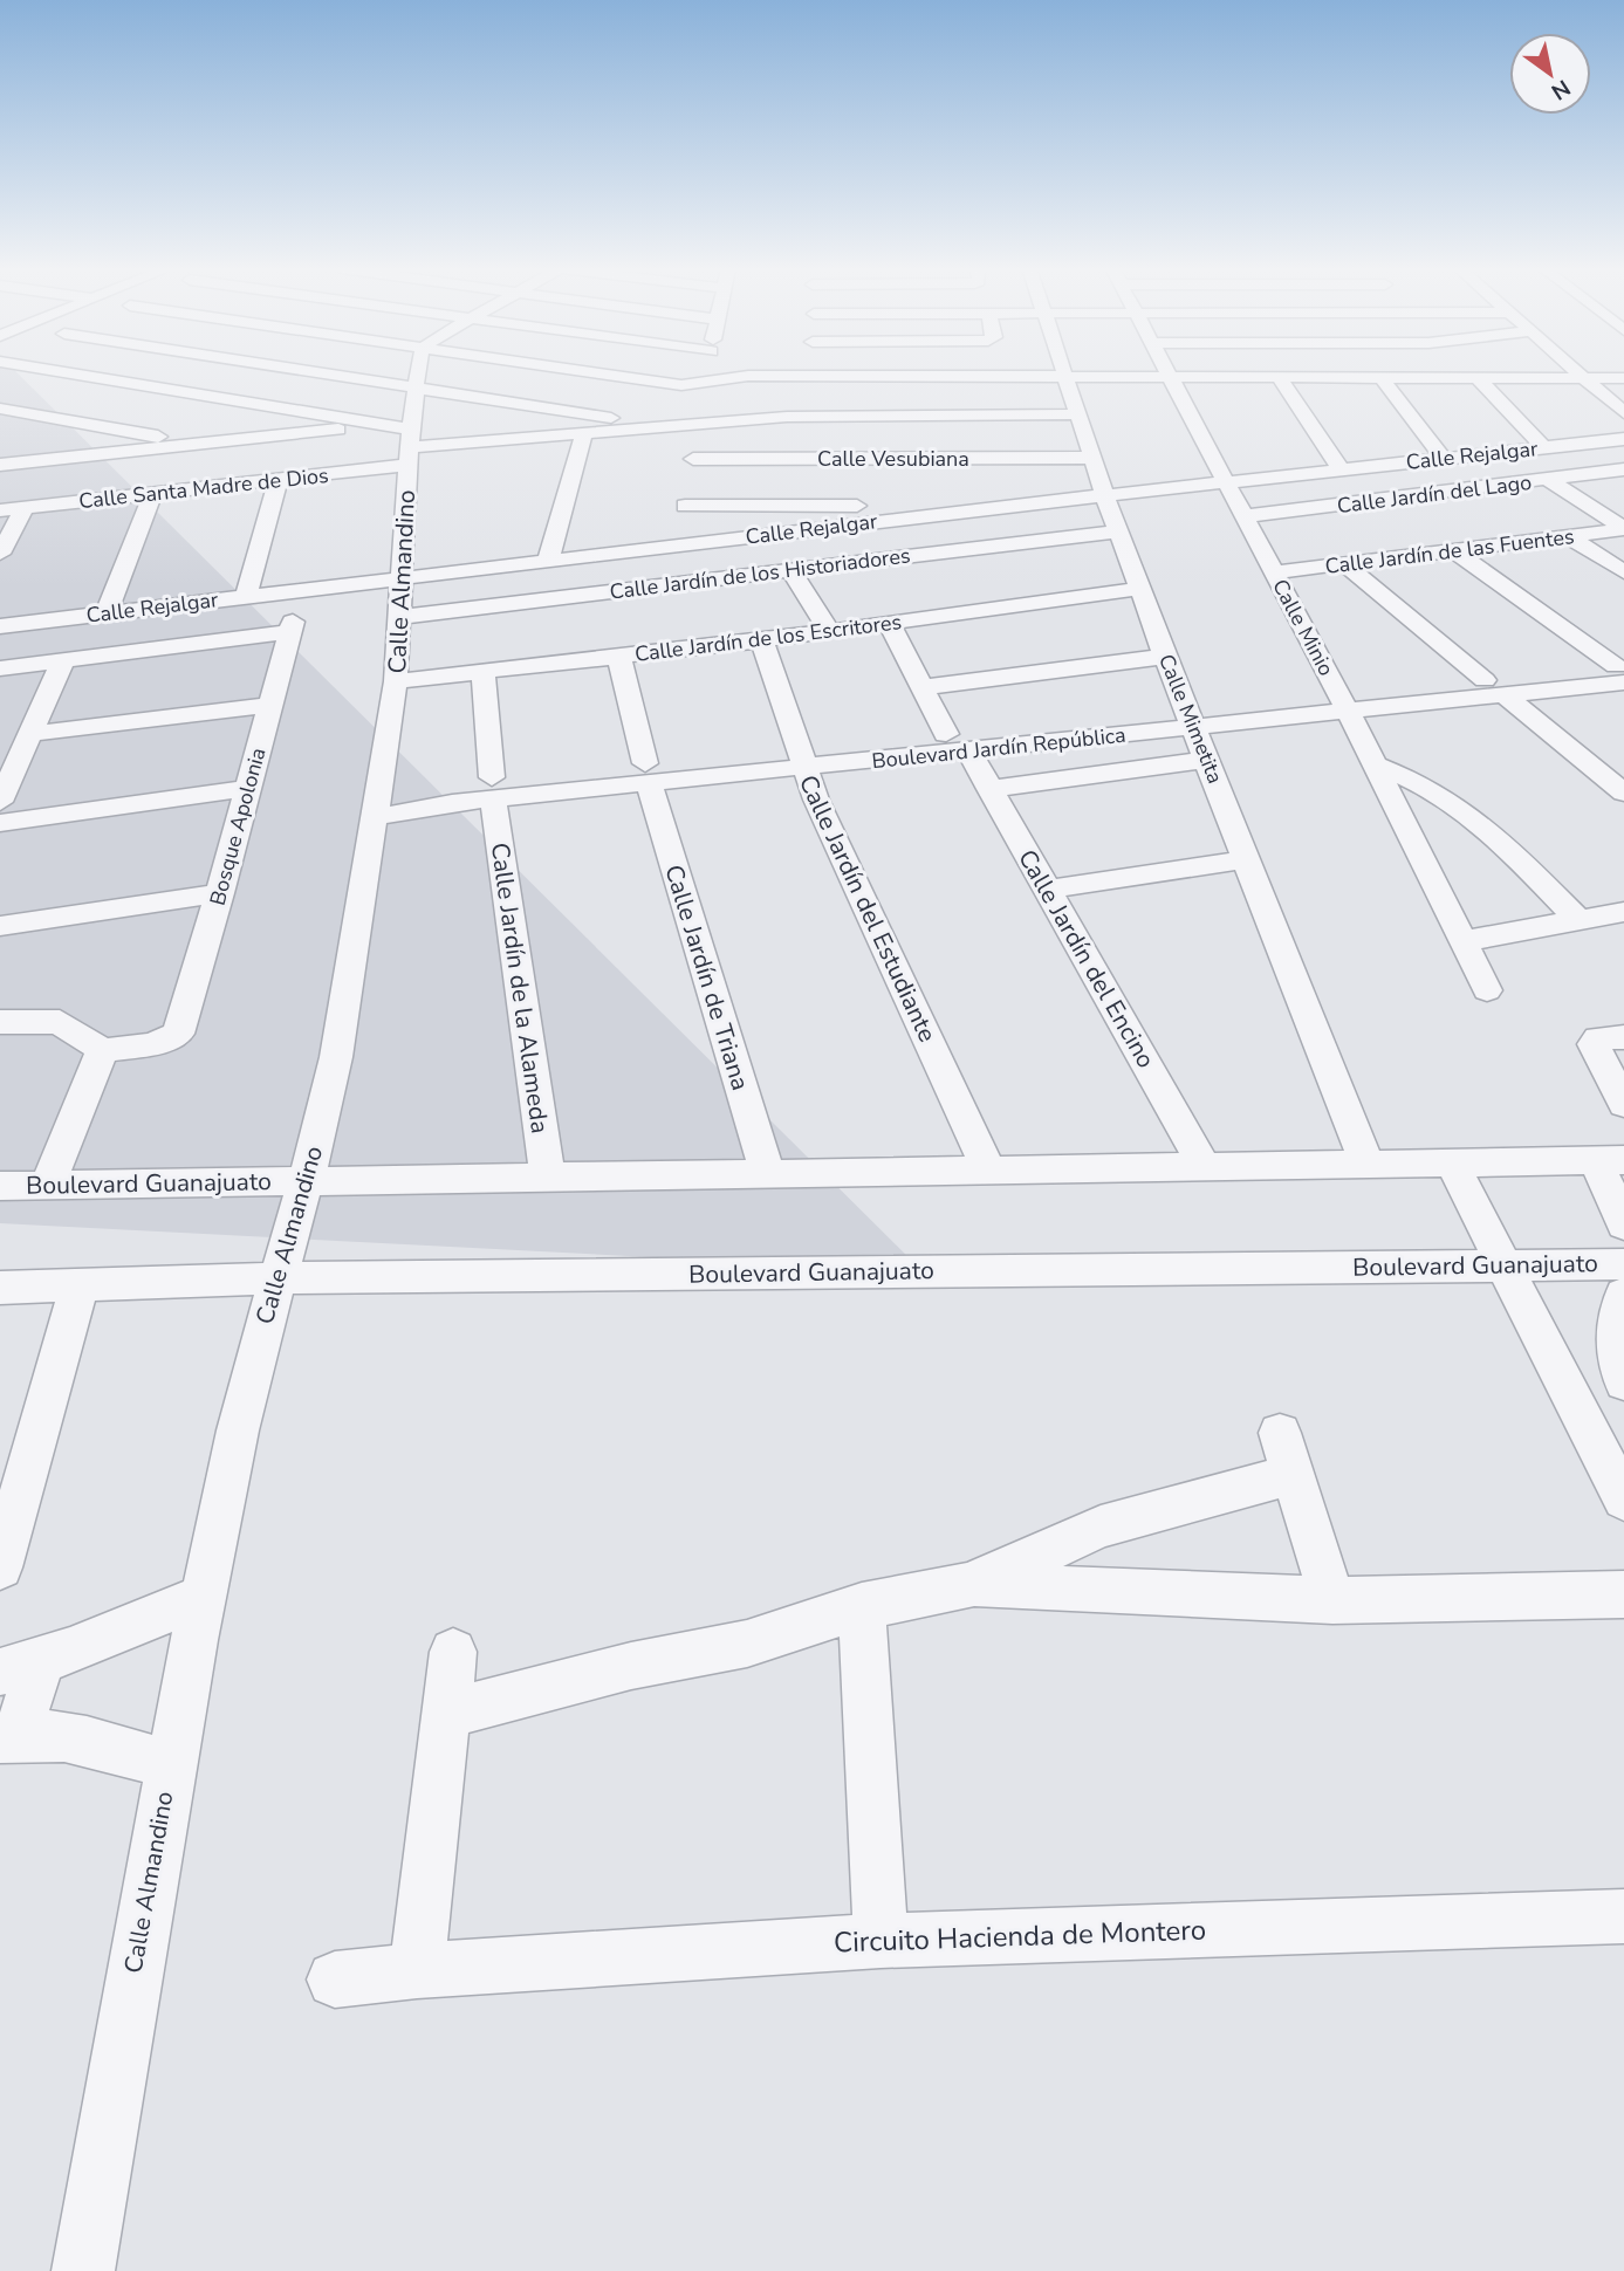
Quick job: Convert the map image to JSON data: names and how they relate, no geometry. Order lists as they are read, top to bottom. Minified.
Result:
{"streets":{"street":["Calle Rejalgar","Calle Vesubiana","Calle Santa Madre de Dios","Calle Jardín del Lago","Calle Jardín de las Fuentes","Calle Jardín de los Historiadores","Calle Almandino","Calle Minio","Calle Jardín de los Escritores","Calle Mimetita","Boulevard Jardín República","Bosque Apolonia","Calle Jardín del Estudiante","Calle Jardín del Encino","Calle Jardín de Triana","Calle Jardín de la Alameda","Boulevard Guanajuato","Circuito Hacienda de Montero"]},"crossings":[["Calle Rejalgar","Calle Vesubiana"],["Calle Rejalgar","Calle Almandino"],["Calle Rejalgar","Calle Minio"],["Calle Rejalgar","Calle Mimetita"],["Calle Vesubiana","Calle Mimetita"],["Calle Santa Madre de Dios","Calle Almandino"],["Calle Jardín del Lago","Calle Minio"],["Calle Jardín de las Fuentes","Calle Minio"],["Calle Jardín de los Historiadores","Calle Almandino"],["Calle Jardín de los Historiadores","Calle Mimetita"],["Calle Almandino","Calle Jardín de los Escritores"],["Calle Almandino","Boulevard Jardín República"],["Calle Almandino","Boulevard Guanajuato"],["Calle Minio","Boulevard Jardín República"],["Calle Jardín de los Escritores","Calle Mimetita"],["Calle Jardín de los Escritores","Calle Jardín del Estudiante"],["Calle Jardín de los Escritores","Calle Jardín del Encino"],["Calle Jardín de los Escritores","Calle Jardín de Triana"],["Calle Jardín de los Escritores","Calle Jardín de la Alameda"],["Calle Mimetita","Boulevard Jardín República"],["Calle Mimetita","Boulevard Guanajuato"],["Boulevard Jardín República","Calle Jardín del Estudiante"],["Boulevard Jardín República","Calle Jardín del Encino"],["Boulevard Jardín República","Calle Jardín de Triana"],["Boulevard Jardín República","Calle Jardín de la Alameda"],["Calle Jardín del Estudiante","Boulevard Guanajuato"],["Calle Jardín del Encino","Boulevard Guanajuato"],["Calle Jardín de Triana","Boulevard Guanajuato"],["Calle Jardín de la Alameda","Boulevard Guanajuato"]],"north":"bottom right"}
